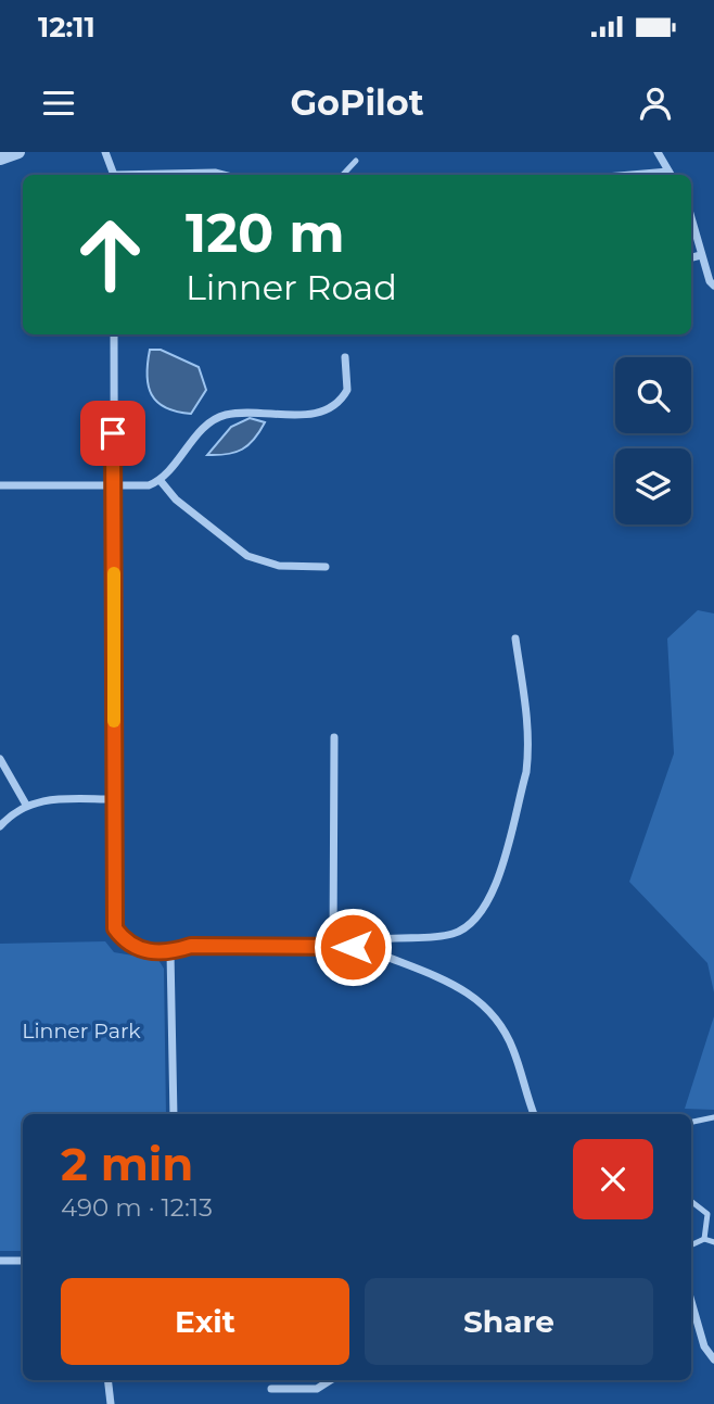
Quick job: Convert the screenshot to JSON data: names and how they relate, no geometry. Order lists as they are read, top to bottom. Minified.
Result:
{"parks":["Linner Park"],"page":{"status":"12:11","header":"GoPilot","turn":["120 m","Linner Road"],"heading":["2 min","490 m · 12:13"],"buttons":["Exit","Share"]}}
